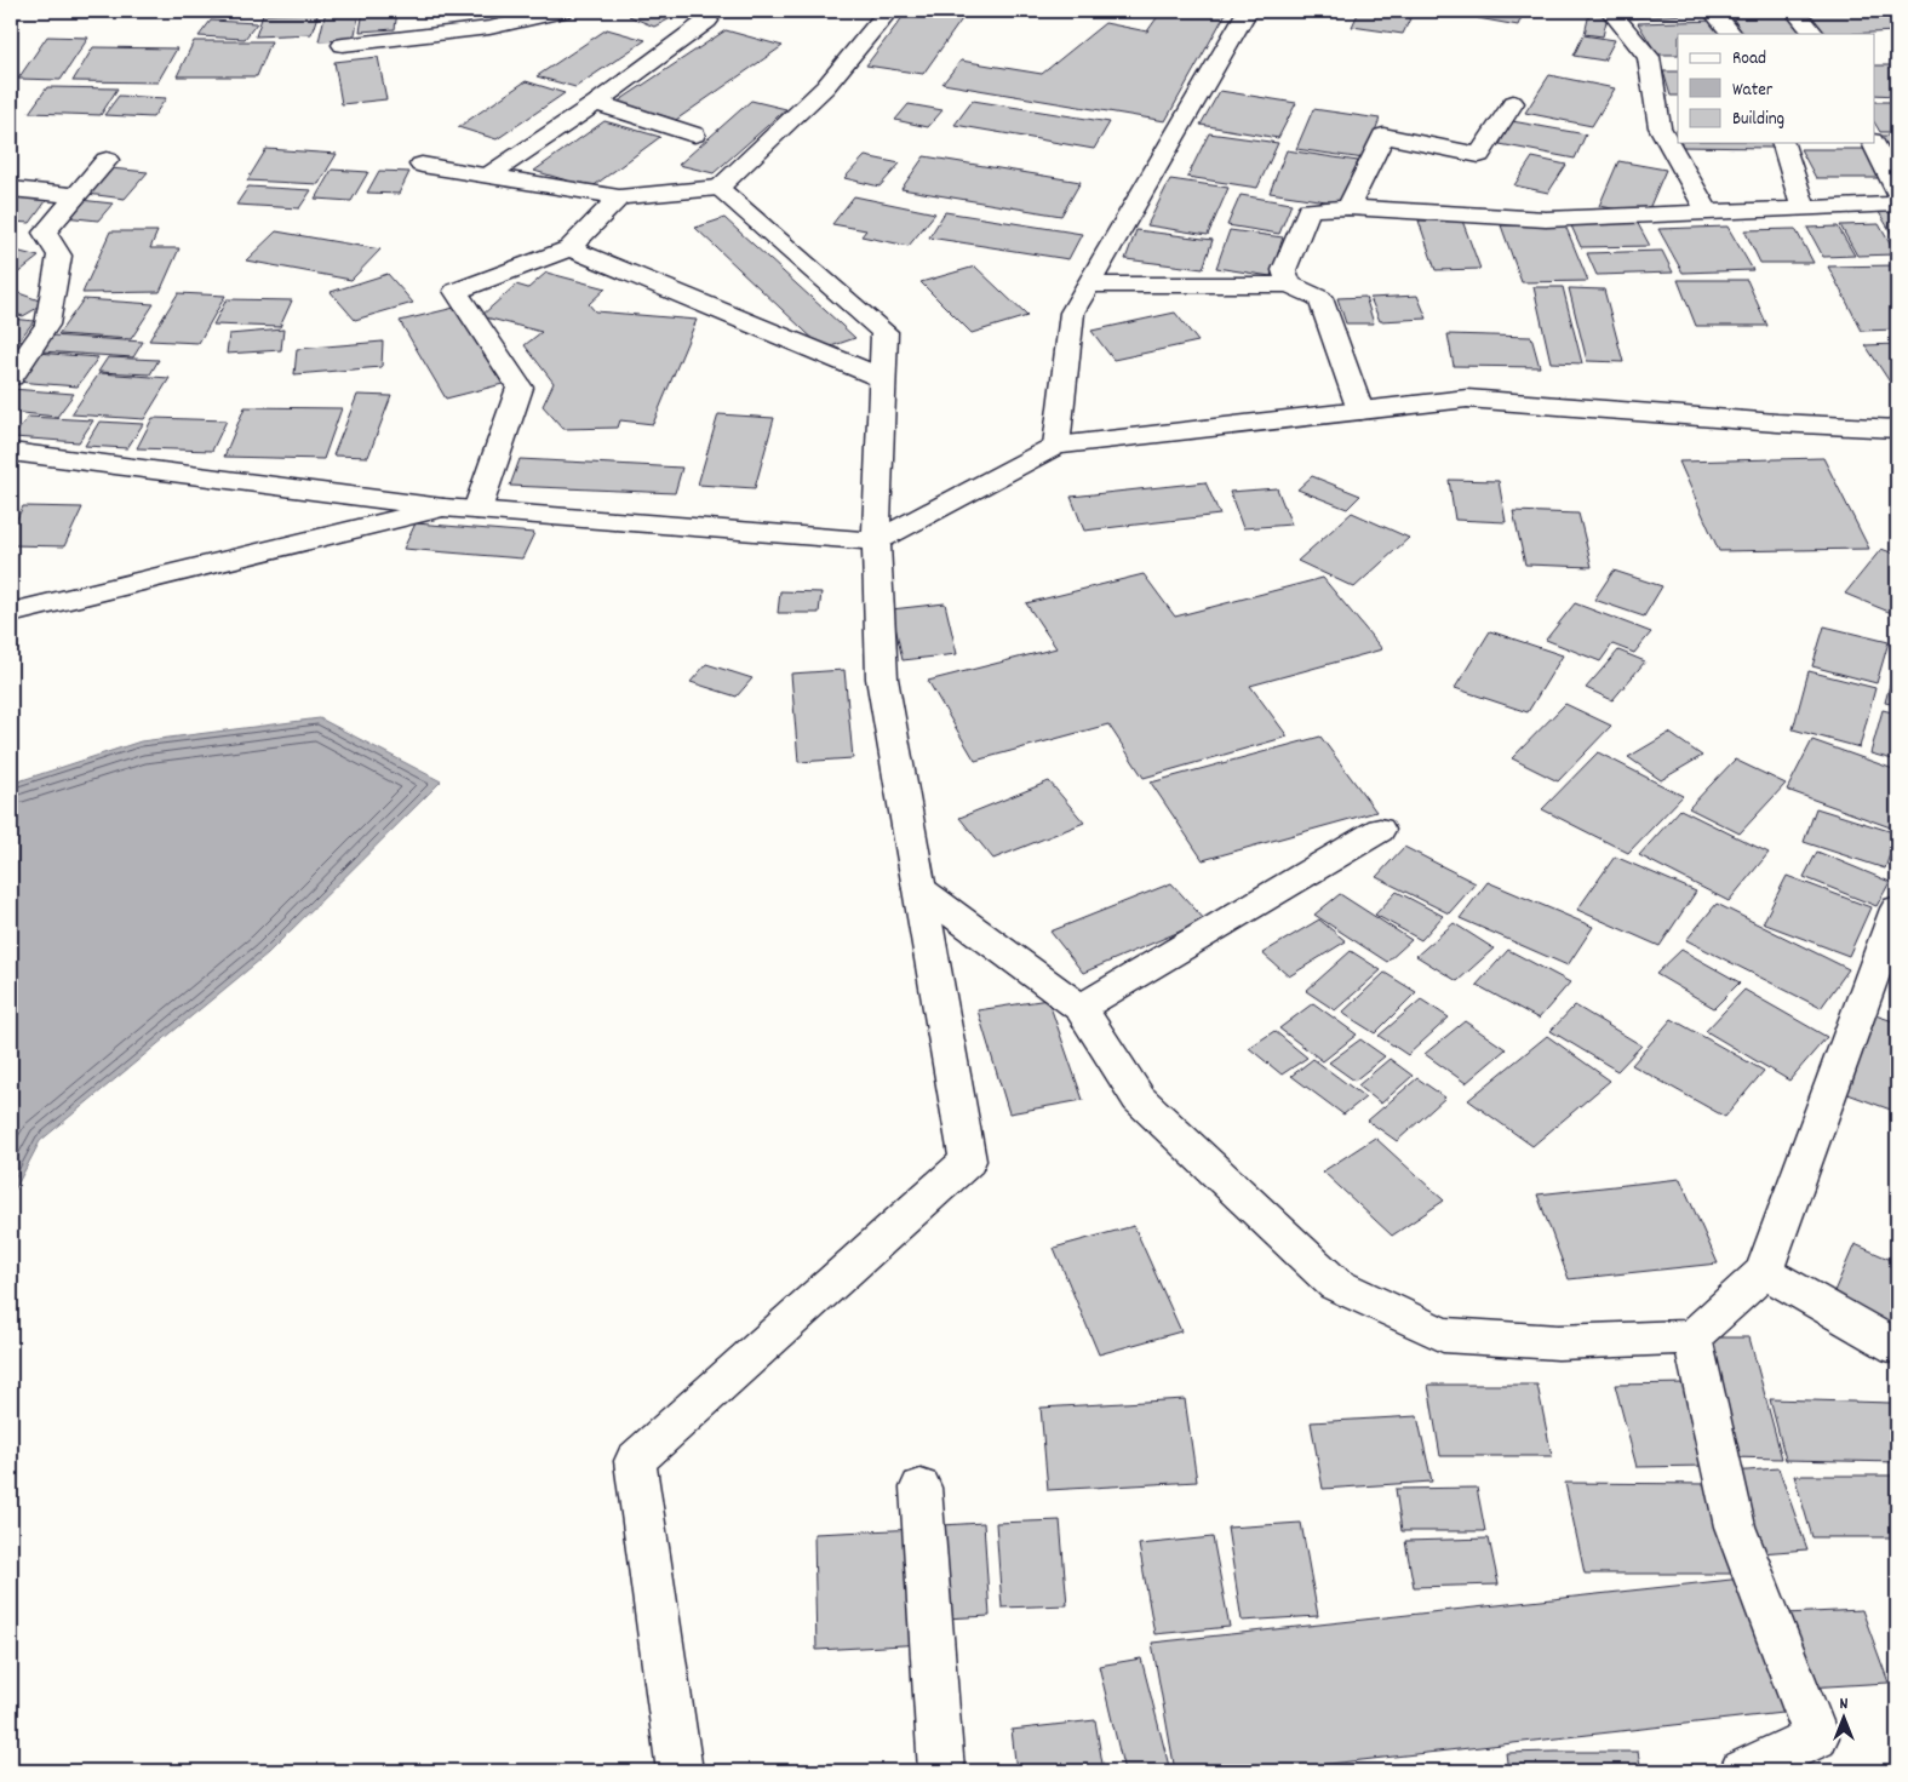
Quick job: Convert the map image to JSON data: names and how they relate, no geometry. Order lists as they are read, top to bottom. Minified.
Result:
{"legend":["Road","Water","Building"],"north":"top"}
